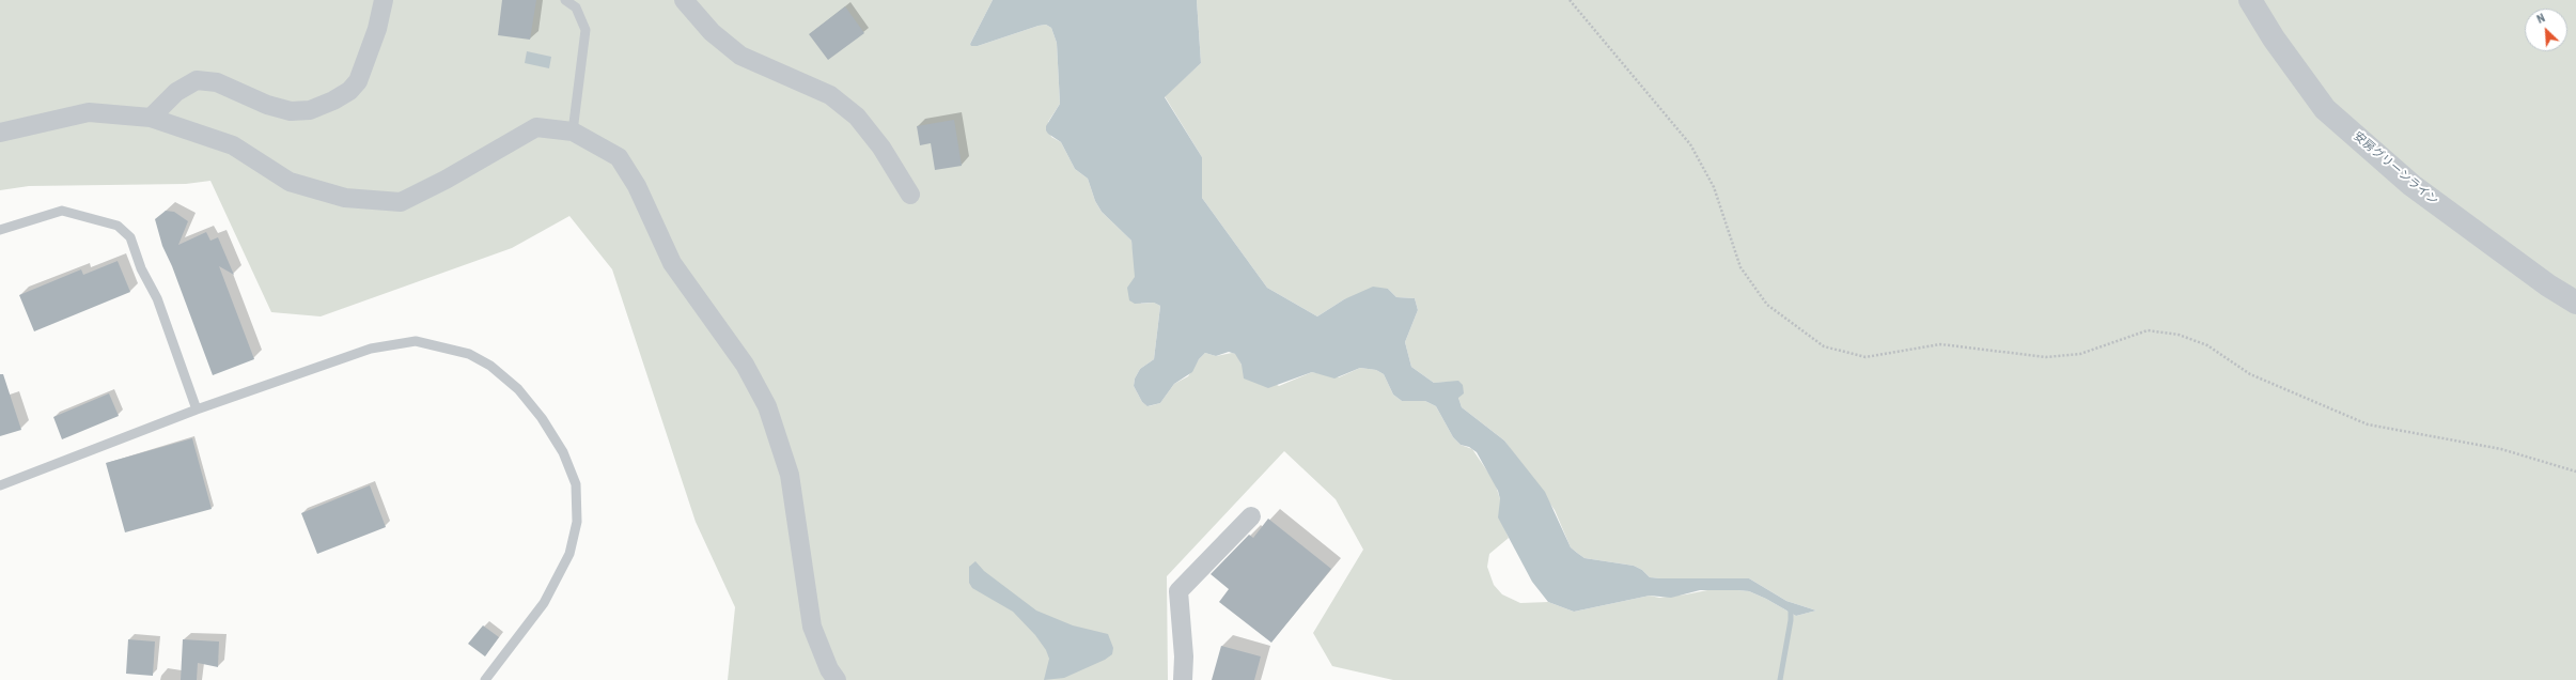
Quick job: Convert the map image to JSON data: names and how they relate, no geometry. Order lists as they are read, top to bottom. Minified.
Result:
{"streets":{"street":["安房グリーンライン"]},"north":"top left"}
